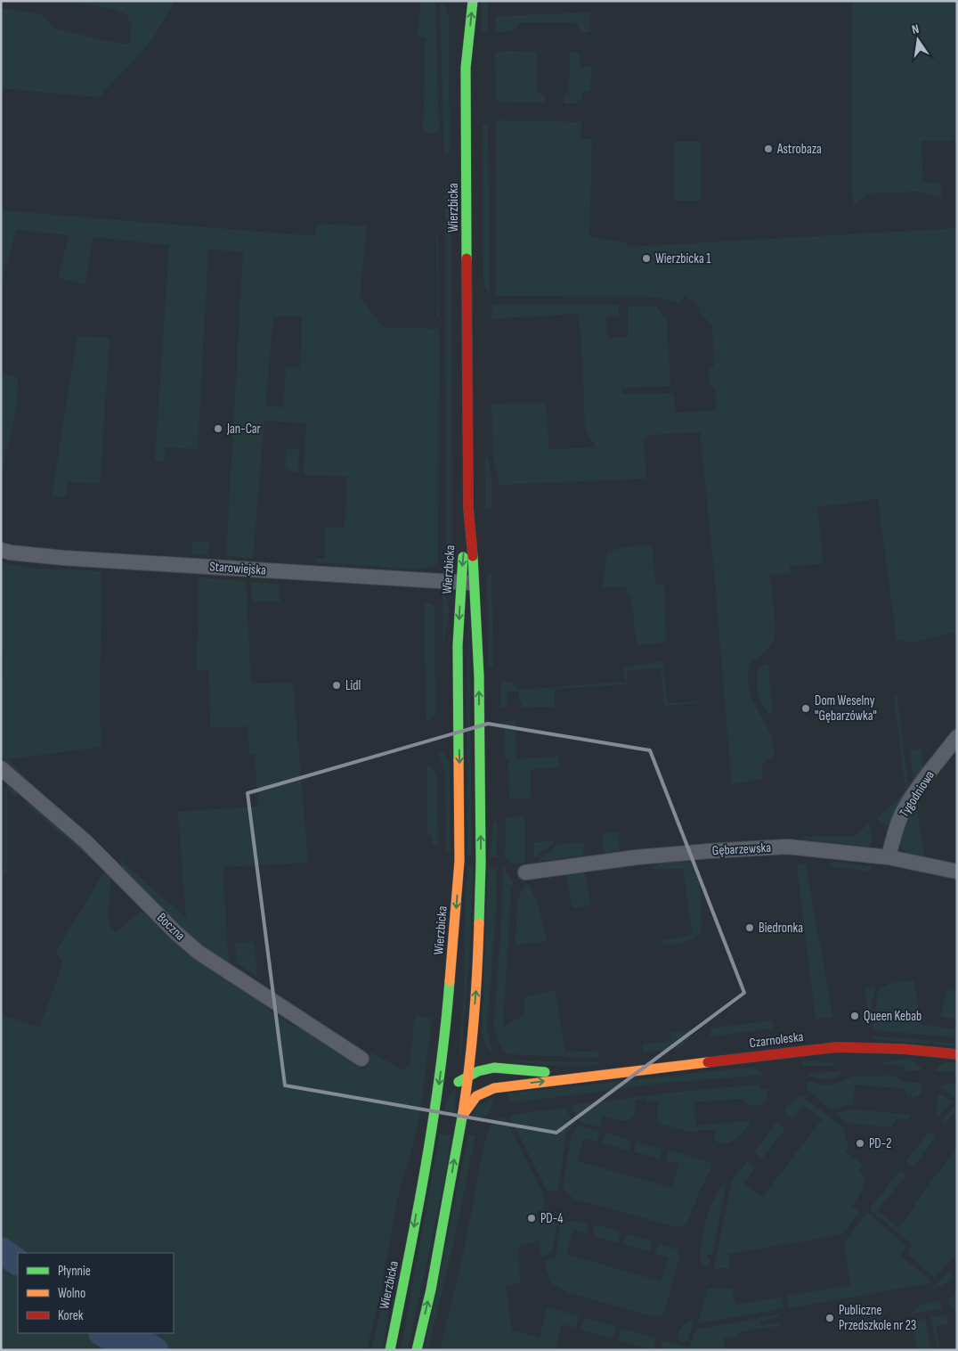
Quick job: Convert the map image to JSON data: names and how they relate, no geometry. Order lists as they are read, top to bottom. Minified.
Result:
{"streets":{"street":["Wierzbicka","Starowiejska","Tygodniowa","Gębarzewska","Boczna","Czarnoleska"]},"crossings":[["Wierzbicka","Starowiejska"],["Wierzbicka","Czarnoleska"],["Tygodniowa","Gębarzewska"]],"places":["Astrobaza","Wierzbicka 1","Jan-Car","Lidl","Dom Weselny \"Gębarzówka\"","Biedronka","Queen Kebab","PD-2","PD-4","Publiczne Przedszkole nr 23"],"legend":["Płynnie","Wolno","Korek"],"north":"top"}
